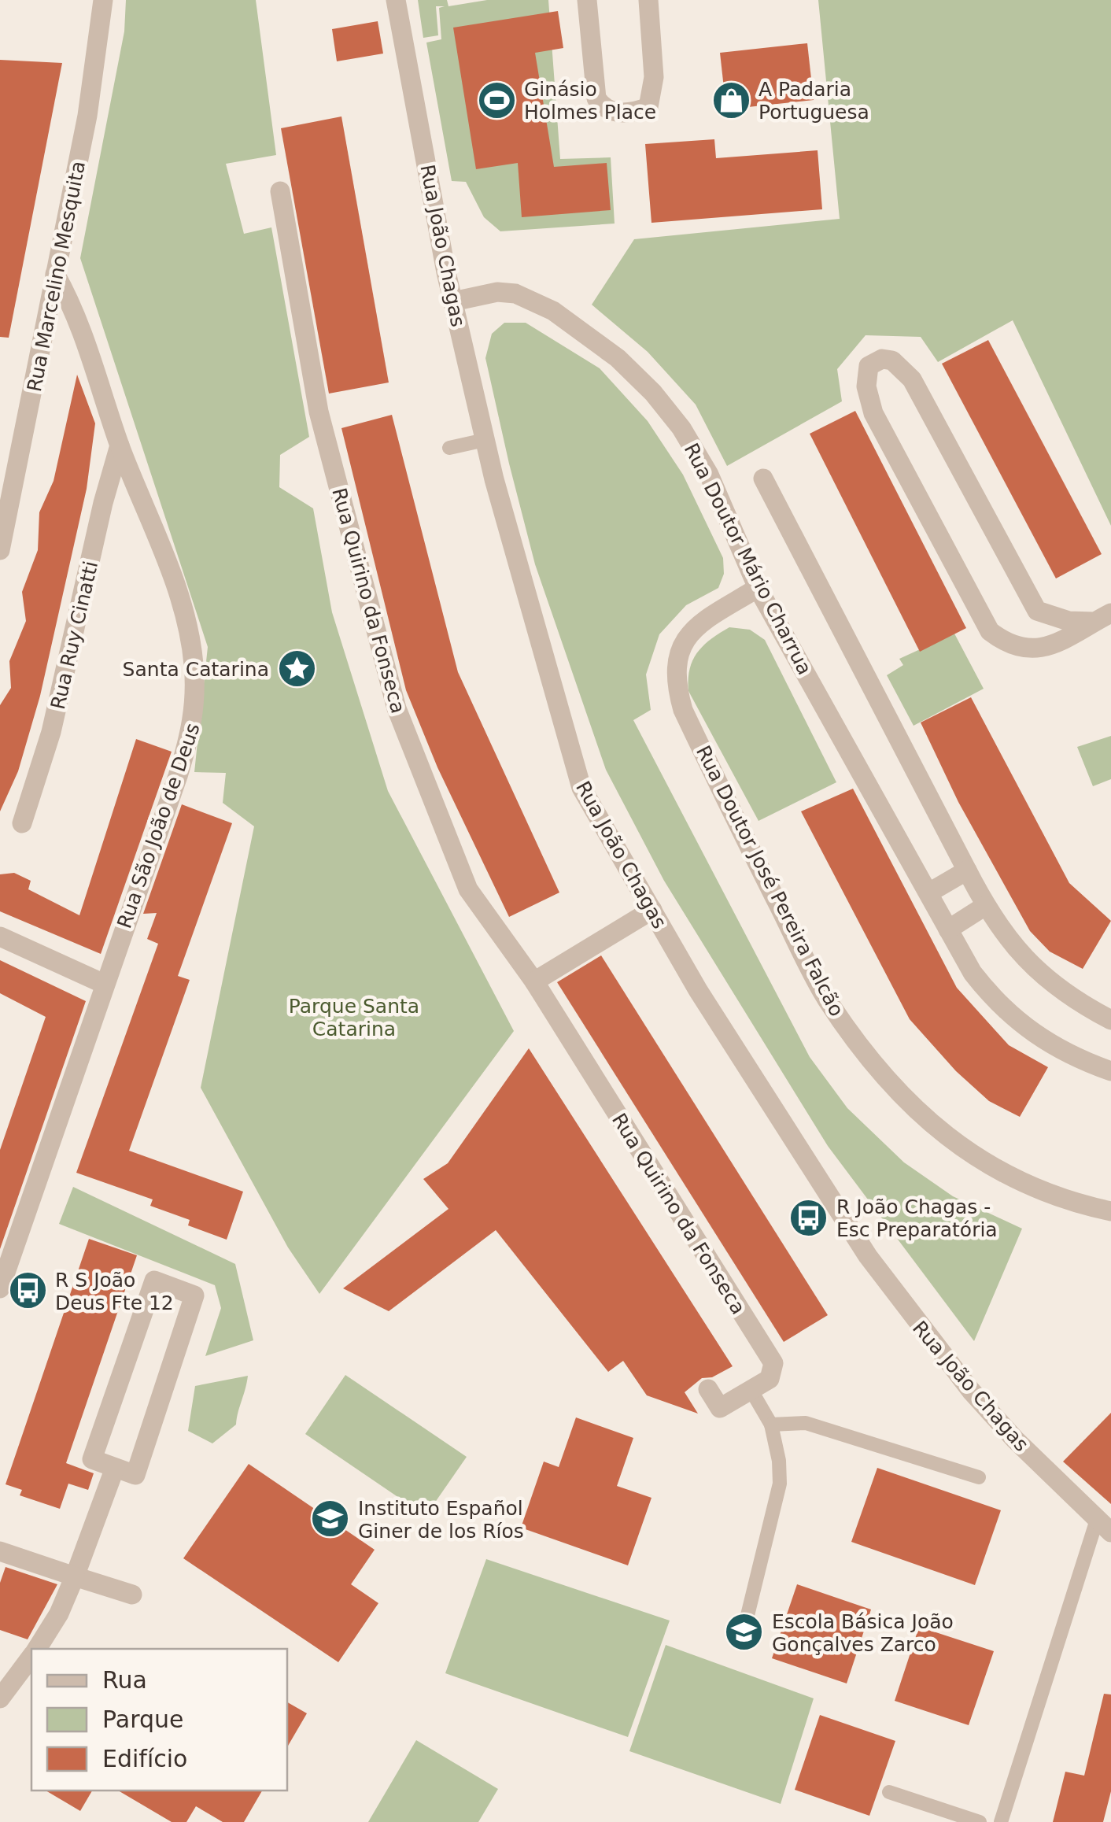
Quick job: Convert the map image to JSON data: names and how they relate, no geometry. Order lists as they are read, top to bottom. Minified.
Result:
{"streets":{"street":["Rua João Chagas","Rua Marcelino Mesquita","Rua Doutor Mário Charrua","Rua Quirino da Fonseca","Rua Ruy Cinatti","Rua São João de Deus","Rua Doutor José Pereira Falcão"]},"crossings":[["Rua João Chagas","Rua Doutor Mário Charrua"],["Rua Marcelino Mesquita","Rua São João de Deus"],["Rua Doutor Mário Charrua","Rua Doutor José Pereira Falcão"],["Rua Ruy Cinatti","Rua São João de Deus"]],"parks":["Parque Santa Catarina"],"places":{"sports":["Ginásio Holmes Place"],"shop":["A Padaria Portuguesa"],"place":["Santa Catarina"],"bus stop":["R João Chagas - Esc Preparatória","R S João Deus Fte 12"],"school or university":["Instituto Español Giner de los Ríos","Escola Básica João Gonçalves Zarco"]},"legend":["Rua","Parque","Edifício"]}
